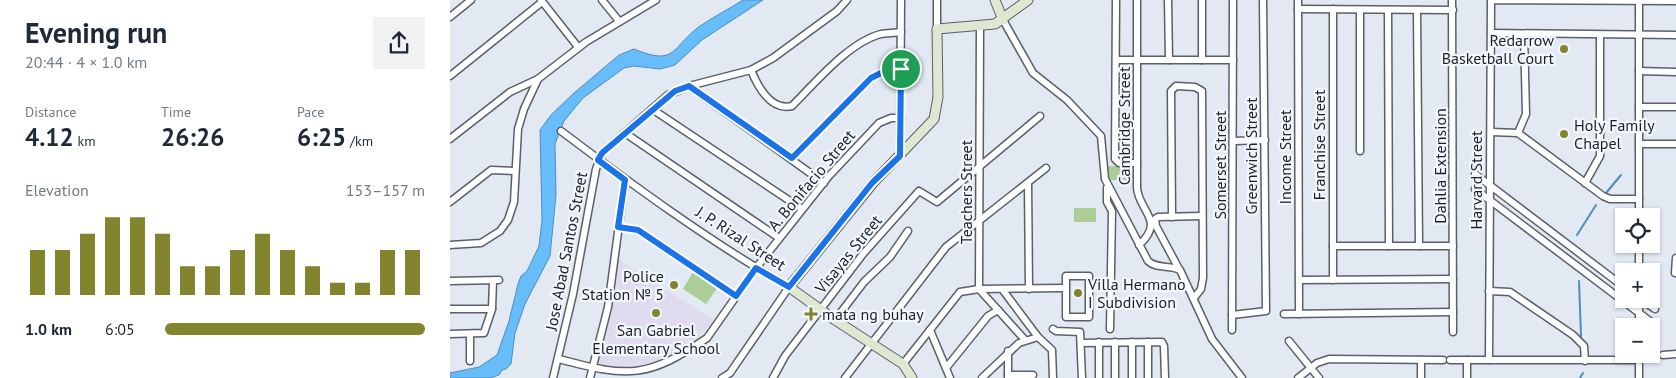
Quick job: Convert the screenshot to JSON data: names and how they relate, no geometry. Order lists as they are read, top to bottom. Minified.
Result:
{"streets":{"street":["Cambridge Street","Franchise Street","Greenwich Street","Income Street","Somerset Street","Dahlia Extension","A. Bonifacio Street","Harvard Street","Teachers Street","J. P. Rizal Street","Jose Abad Santos Street","Visayas Street"]},"crossings":[["Greenwich Street","Somerset Street"],["A. Bonifacio Street","J. P. Rizal Street"],["A. Bonifacio Street","Jose Abad Santos Street"],["Teachers Street","Visayas Street"],["J. P. Rizal Street","Jose Abad Santos Street"],["J. P. Rizal Street","Visayas Street"]],"places":{"other":["Redarrow Basketball Court","Holy Family Chapel","Police Station № 5","Villa Hermano I Subdivision","San Gabriel Elementary School"],"health":["mata ng buhay"]},"page":{"heading":["Evening run","20:44 · 4 × 1.0 km"],"stats":[["Distance","4.12 km"],["Time","26:26"],["Pace","6:25 /km"]],"chart":["Elevation","153–157 m"],"map_buttons":["+","−"],"list":[{"name":"1.0 km","note":"6:05"}]}}
